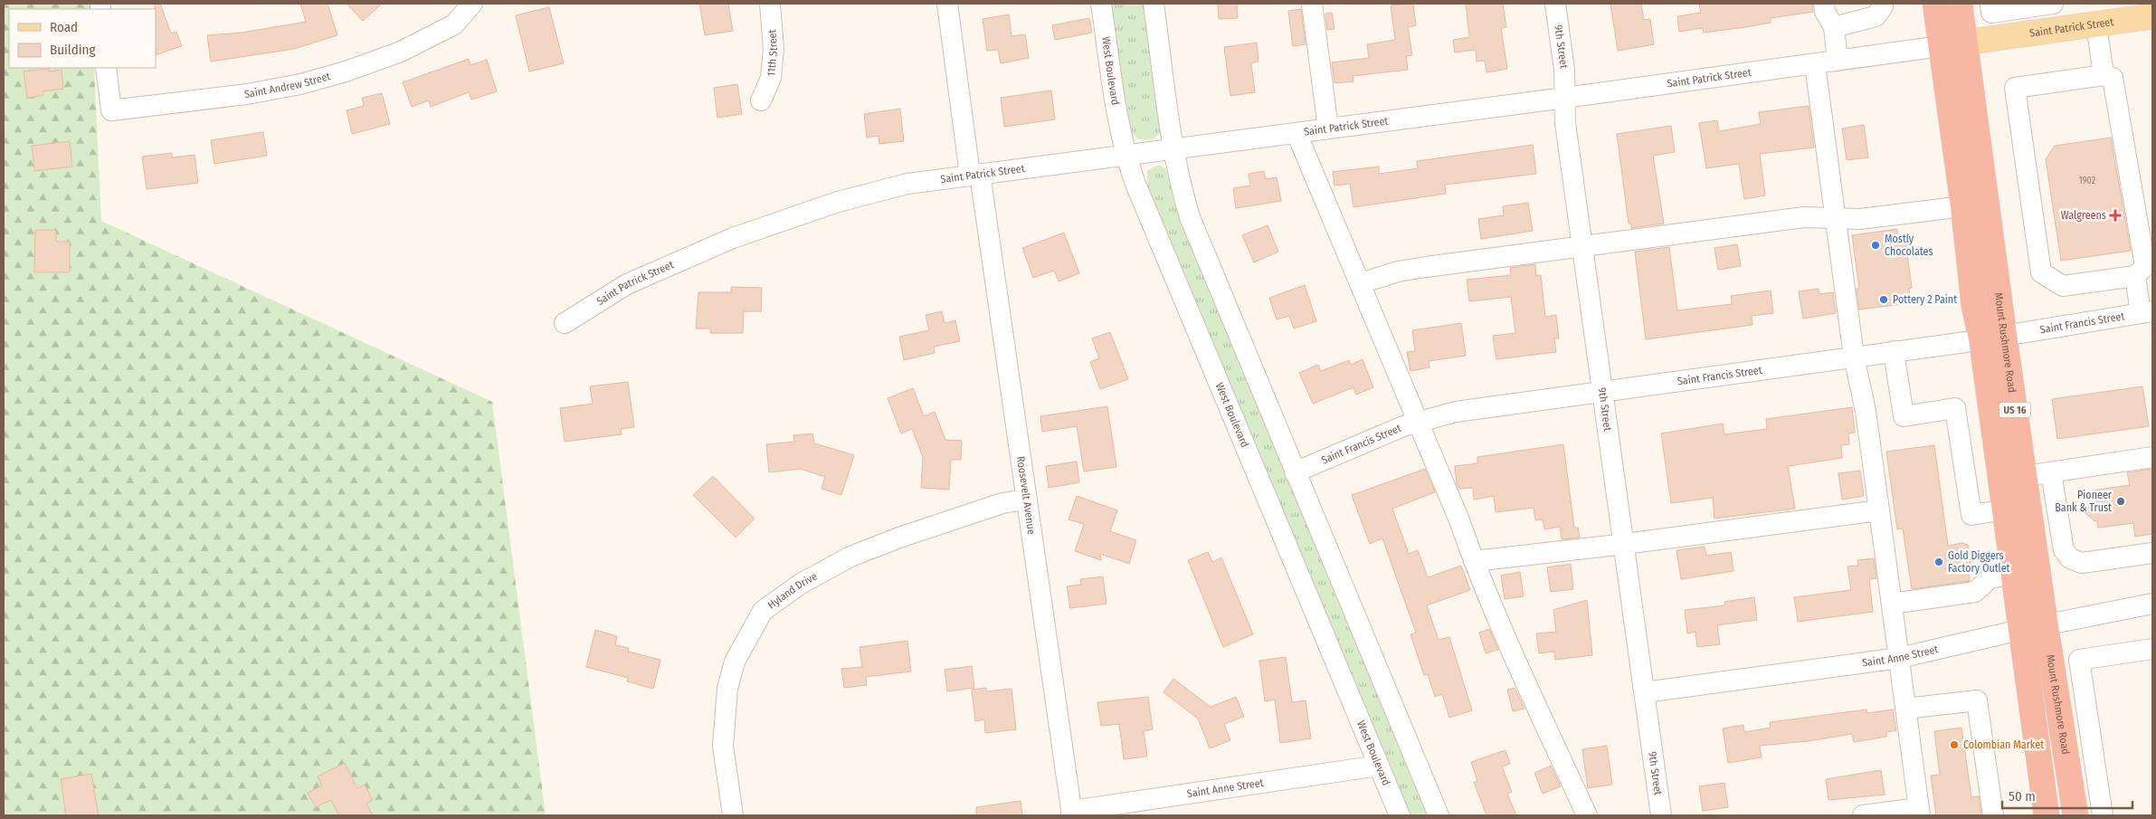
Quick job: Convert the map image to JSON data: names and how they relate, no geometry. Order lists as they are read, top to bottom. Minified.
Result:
{"streets":{"highway":["Mount Rushmore Road","US 16"],"main road":["Saint Patrick Street"],"street":["9th Street","11th Street","West Boulevard","Saint Andrew Street","Saint Francis Street","Roosevelt Avenue","Hyland Drive","Saint Anne Street"]},"crossings":[["Saint Patrick Street","9th Street"],["Saint Patrick Street","West Boulevard"],["Saint Patrick Street","Mount Rushmore Road"],["Saint Patrick Street","Roosevelt Avenue"],["9th Street","Saint Francis Street"],["9th Street","Saint Anne Street"],["West Boulevard","Saint Anne Street"],["Saint Francis Street","Mount Rushmore Road"],["Mount Rushmore Road","Saint Anne Street"],["Roosevelt Avenue","Hyland Drive"],["Roosevelt Avenue","Saint Anne Street"]],"places":{"health":["Walgreens"],"other":["Mostly Chocolates","Pottery 2 Paint","Pioneer Bank & Trust","Gold Diggers Factory Outlet","Colombian Market"]},"house_numbers":["1902"],"legend":["Road","Building"],"scale_bar":"50 m"}
